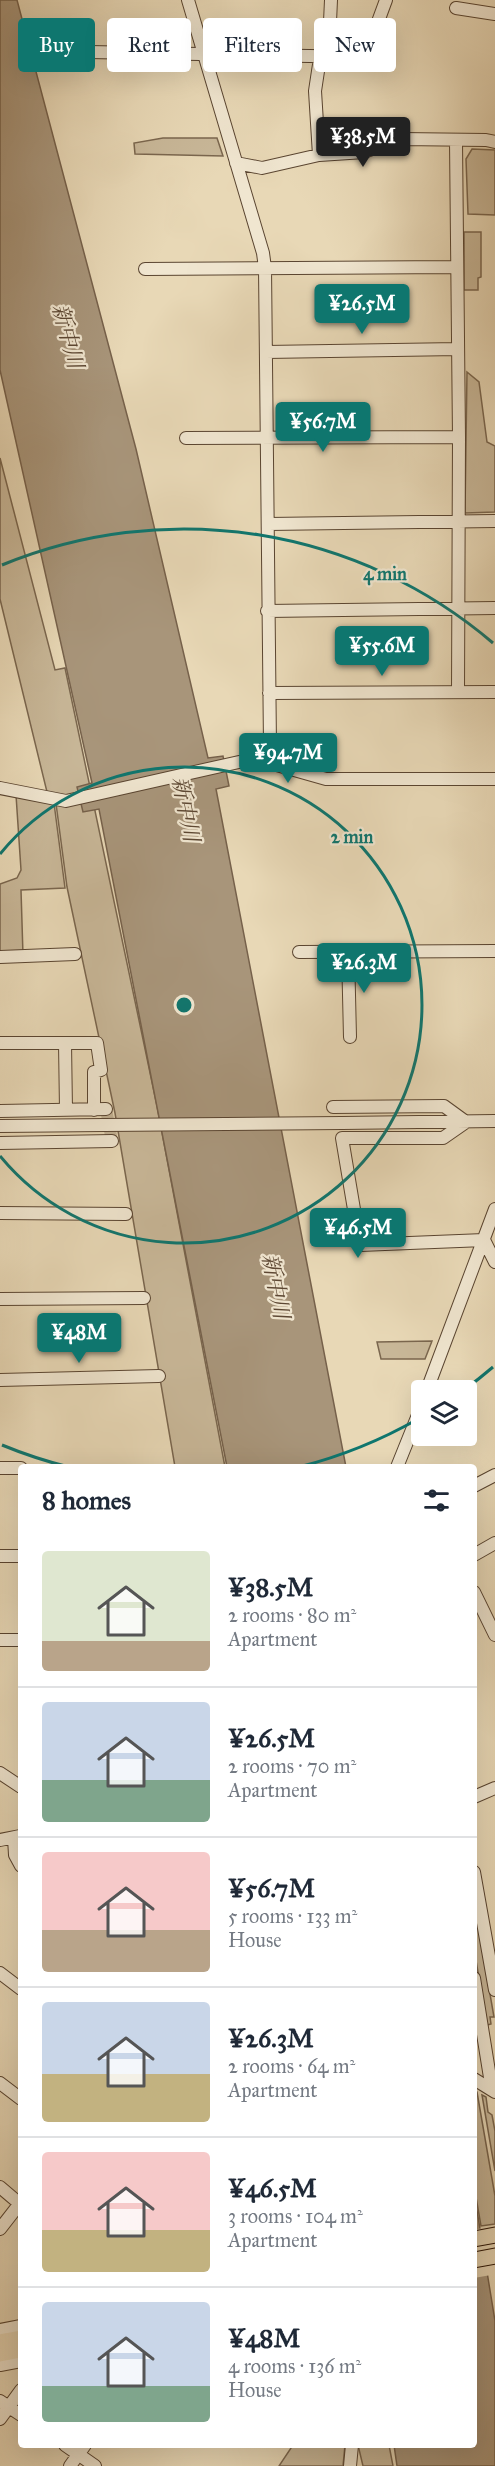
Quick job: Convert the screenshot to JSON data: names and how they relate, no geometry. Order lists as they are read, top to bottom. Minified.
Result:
{"water":["新中川"],"page":{"chip":["Buy","Rent","Filters","New"],"price":["¥38.5M","¥26.5M","¥56.7M","¥55.6M","¥94.7M","¥26.3M","¥46.5M","¥48M"],"heading":"8 homes","list":[{"name":"¥38.5M","note":"2 rooms · 80 m² · Apartment"},{"name":"¥26.5M","note":"2 rooms · 70 m² · Apartment"},{"name":"¥56.7M","note":"5 rooms · 133 m² · House"},{"name":"¥26.3M","note":"2 rooms · 64 m² · Apartment"},{"name":"¥46.5M","note":"3 rooms · 104 m² · Apartment"},{"name":"¥48M","note":"4 rooms · 136 m² · House"}]},"rings":["4 min","2 min"]}
